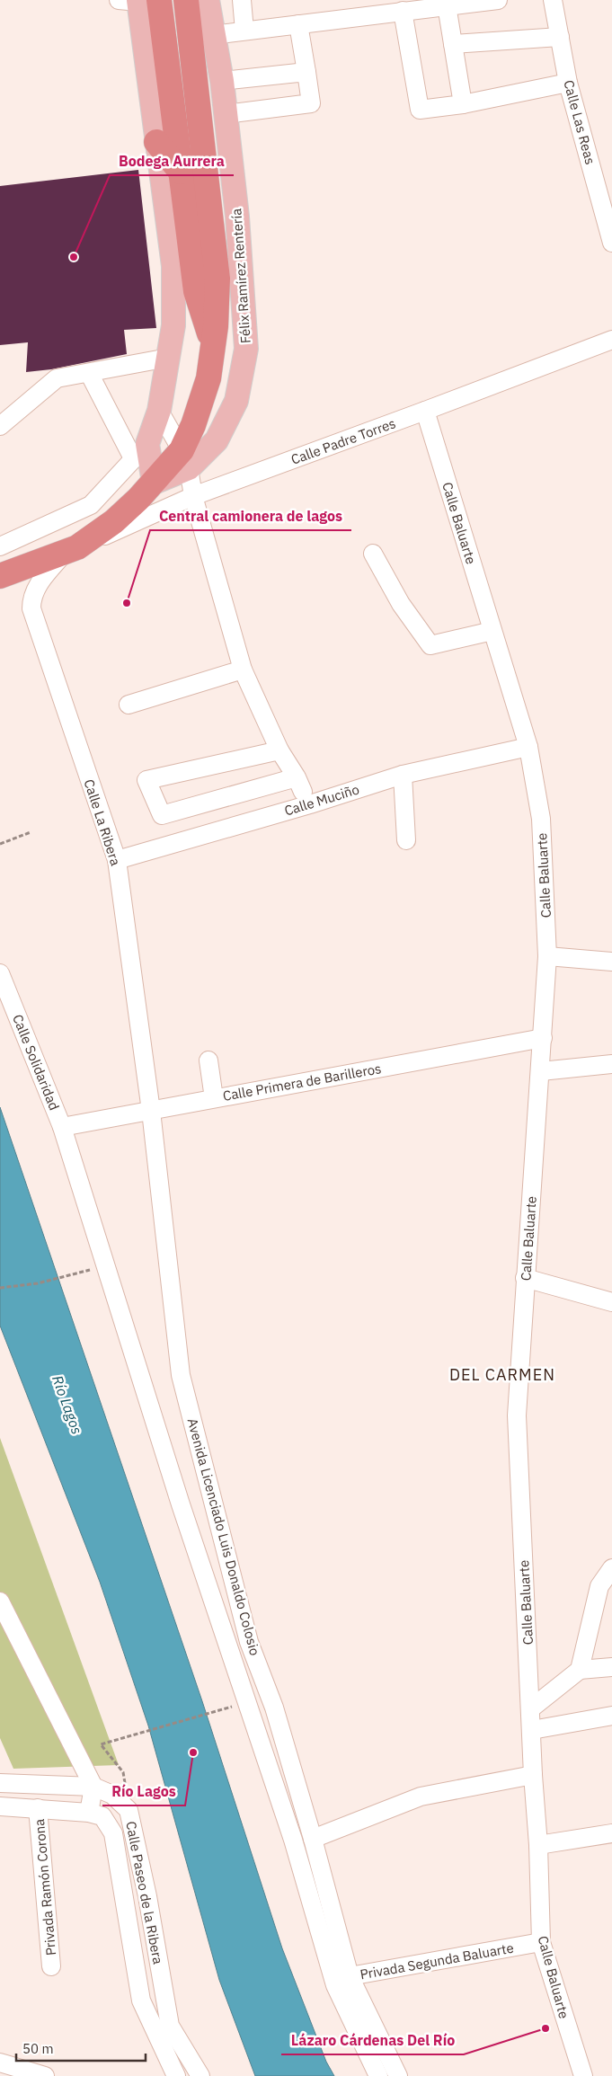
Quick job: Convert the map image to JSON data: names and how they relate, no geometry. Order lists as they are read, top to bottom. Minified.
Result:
{"streets":{"main road":["Félix Ramírez Rentería"],"street":["Calle Las Reas","Calle Padre Torres","Calle Baluarte","Calle Muciño","Calle La Ribera","Calle Solidaridad","Calle Primera de Barilleros","Avenida Licenciado Luis Donaldo Colosio","Privada Ramón Corona","Calle Paseo de la Ribera","Privada Segunda Baluarte"]},"crossings":[["Calle Padre Torres","Calle Baluarte"],["Calle Padre Torres","Calle La Ribera"],["Calle Baluarte","Calle Muciño"],["Calle Baluarte","Calle Primera de Barilleros"],["Calle Baluarte","Privada Segunda Baluarte"],["Calle Muciño","Calle La Ribera"],["Calle La Ribera","Calle Primera de Barilleros"],["Calle La Ribera","Avenida Licenciado Luis Donaldo Colosio"],["Calle Solidaridad","Calle Primera de Barilleros"],["Calle Solidaridad","Avenida Licenciado Luis Donaldo Colosio"],["Calle Primera de Barilleros","Avenida Licenciado Luis Donaldo Colosio"],["Avenida Licenciado Luis Donaldo Colosio","Privada Segunda Baluarte"],["Privada Ramón Corona","Calle Paseo de la Ribera"]],"districts":["DEL CARMEN"],"water":["Río Lagos"],"places":["Bodega Aurrera","Central camionera de lagos","Río Lagos","Lázaro Cárdenas Del Río"],"scale_bar":"50 m"}
